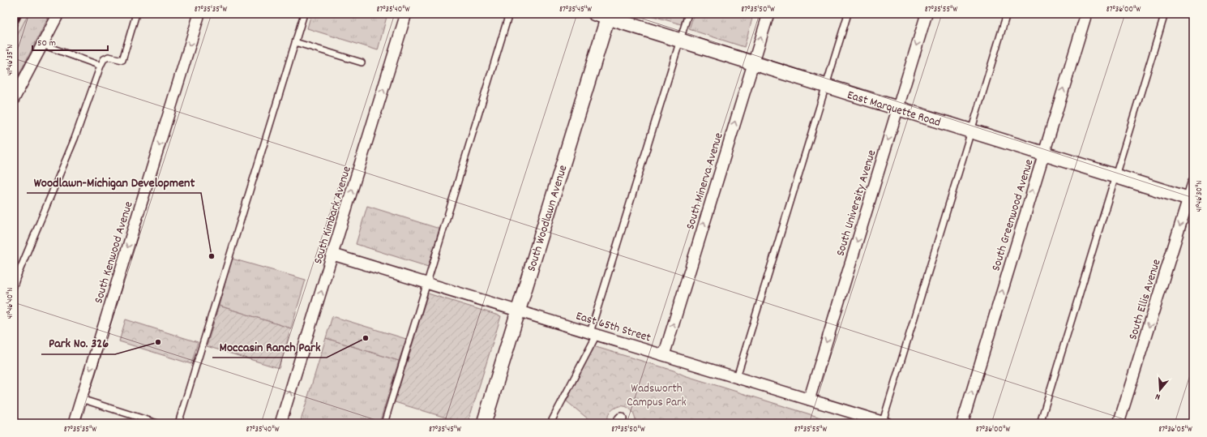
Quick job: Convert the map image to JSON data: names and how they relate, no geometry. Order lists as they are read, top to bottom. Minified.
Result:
{"streets":{"street":["East Marquette Road","South Minerva Avenue","South University Avenue","South Kimbark Avenue","South Greenwood Avenue","South Woodlawn Avenue","South Kenwood Avenue","South Ellis Avenue","East 65th Street"]},"crossings":[["East Marquette Road","South Minerva Avenue"],["East Marquette Road","South University Avenue"],["East Marquette Road","South Greenwood Avenue"],["East Marquette Road","South Woodlawn Avenue"],["East Marquette Road","South Ellis Avenue"],["South Minerva Avenue","East 65th Street"],["South University Avenue","East 65th Street"],["South Kimbark Avenue","East 65th Street"],["South Woodlawn Avenue","East 65th Street"]],"one_way":["South Minerva Avenue","South University Avenue","South Kimbark Avenue","South Greenwood Avenue","South Kenwood Avenue","South Ellis Avenue"],"parks":["Wadsworth Campus Park"],"places":["Woodlawn-Michigan Development","Moccasin Ranch Park","Park No. 326"],"scale_bar":"50 m","north":"bottom","coordinates":["87°35'35\"W","87°35'40\"W","87°35'45\"W","87°35'50\"W","87°35'55\"W","87°36'00\"W","41°46'35\"N","41°46'30\"N","41°46'40\"N","87°36'05\"W"]}
